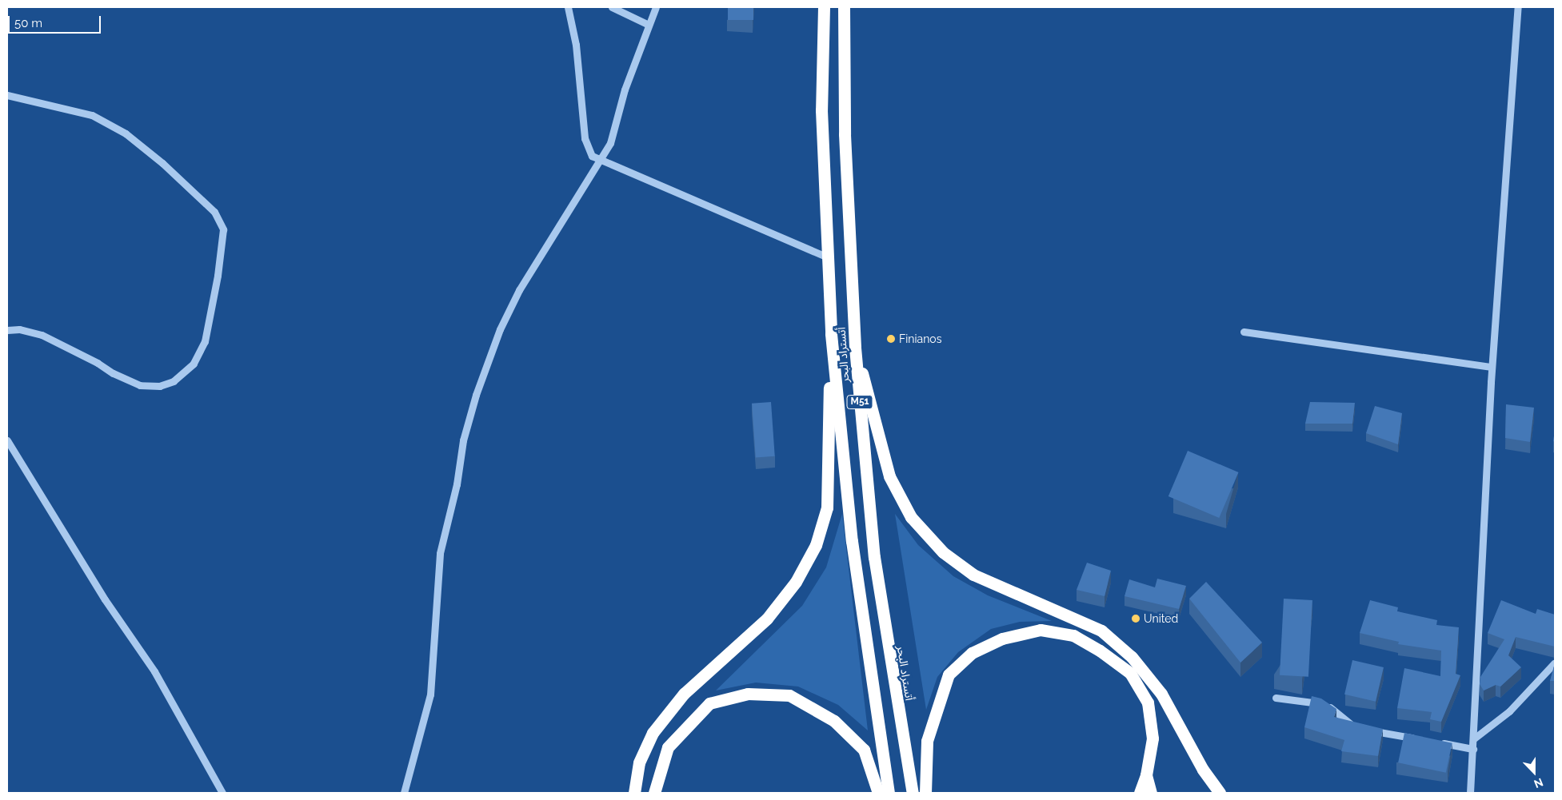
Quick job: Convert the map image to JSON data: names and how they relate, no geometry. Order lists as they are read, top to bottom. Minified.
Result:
{"streets":{"highway":["أتستراد البحر","M51"]},"places":["Finianos","United"],"scale_bar":"50 m","north":"bottom"}
